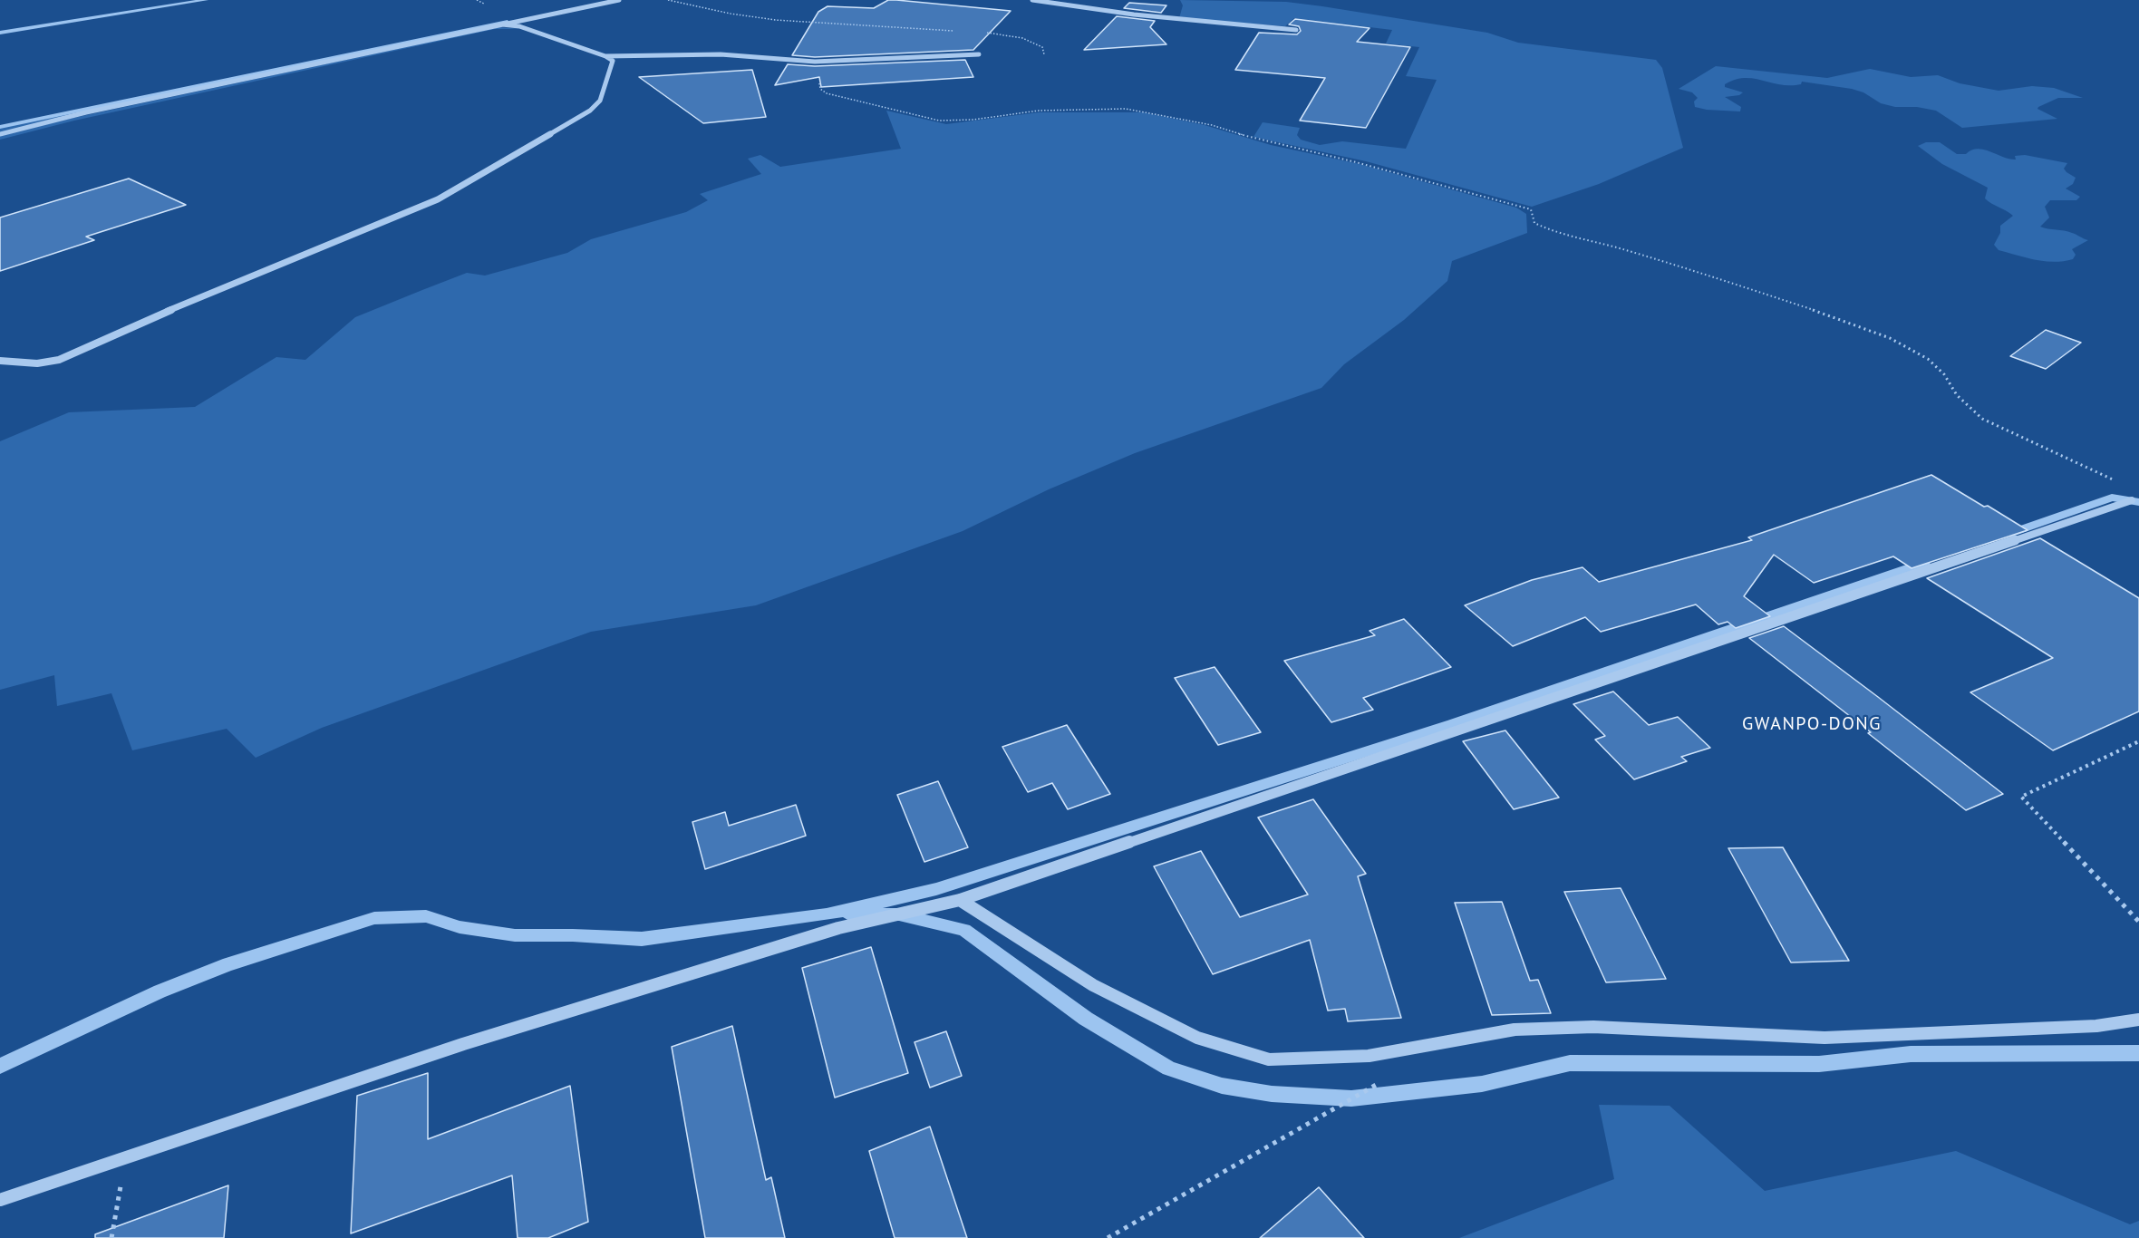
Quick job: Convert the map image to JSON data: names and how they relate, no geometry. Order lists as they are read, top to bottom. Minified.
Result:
{"districts":["GWANPO-DONG"]}
